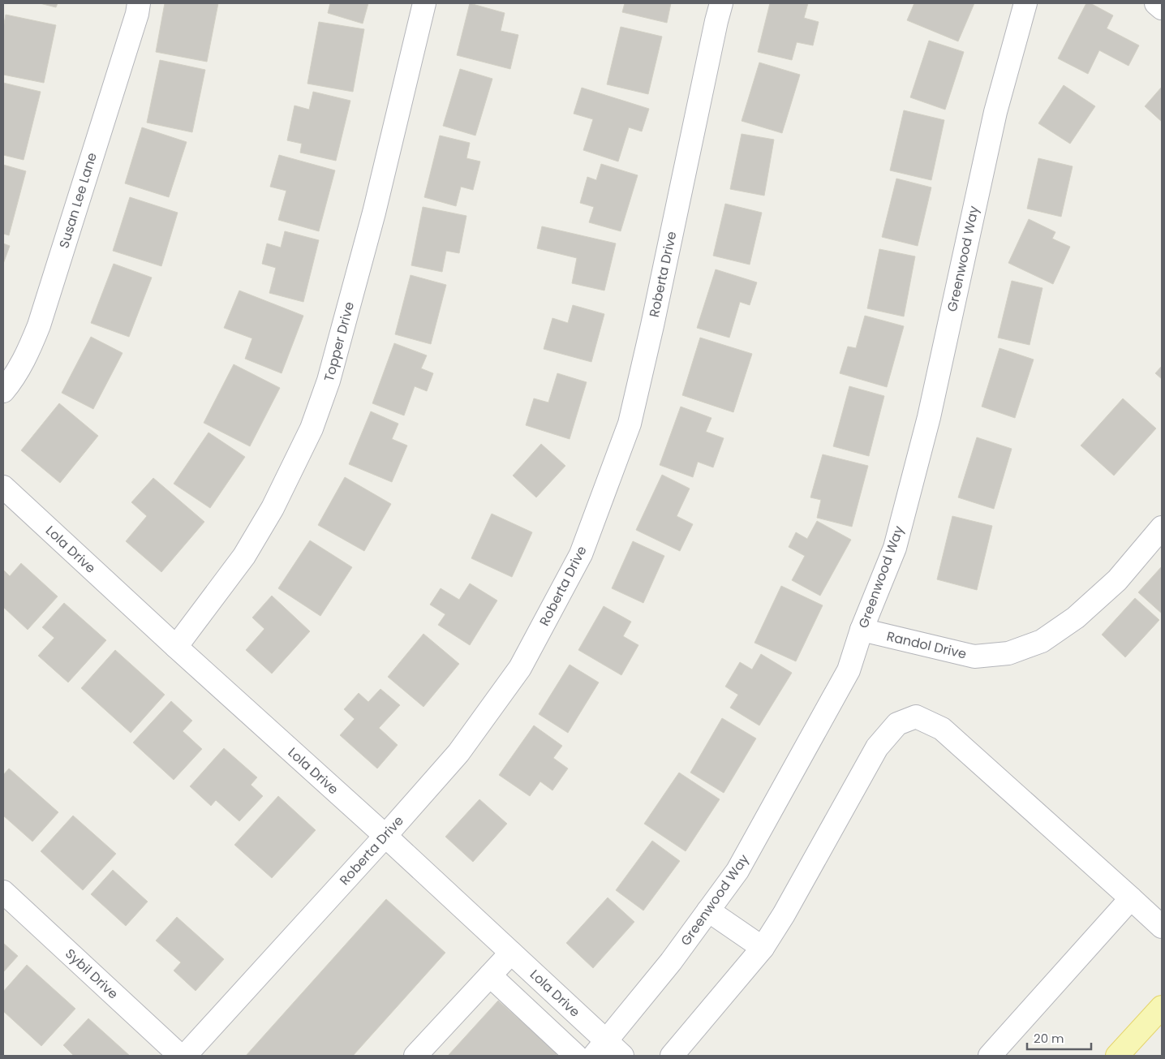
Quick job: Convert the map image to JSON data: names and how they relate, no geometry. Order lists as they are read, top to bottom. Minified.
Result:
{"streets":{"street":["Susan Lee Lane","Greenwood Way","Roberta Drive","Topper Drive","Lola Drive","Randol Drive","Sybil Drive"]},"crossings":[["Greenwood Way","Lola Drive"],["Greenwood Way","Randol Drive"],["Roberta Drive","Lola Drive"],["Topper Drive","Lola Drive"]],"scale_bar":"20 m"}
